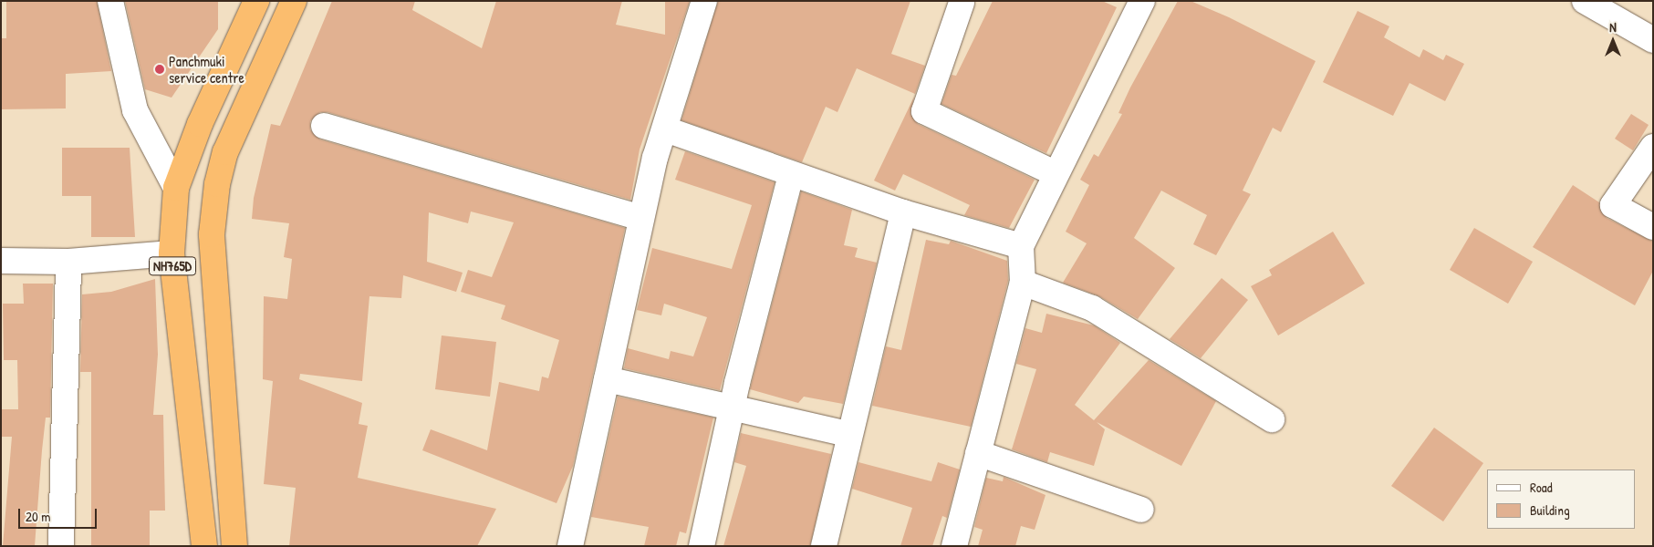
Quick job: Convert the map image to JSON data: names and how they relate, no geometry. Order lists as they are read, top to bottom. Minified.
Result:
{"streets":{"highway":["NH765D"]},"places":["Panchmuki service centre"],"legend":["Road","Building"],"scale_bar":"20 m","north":"top"}
